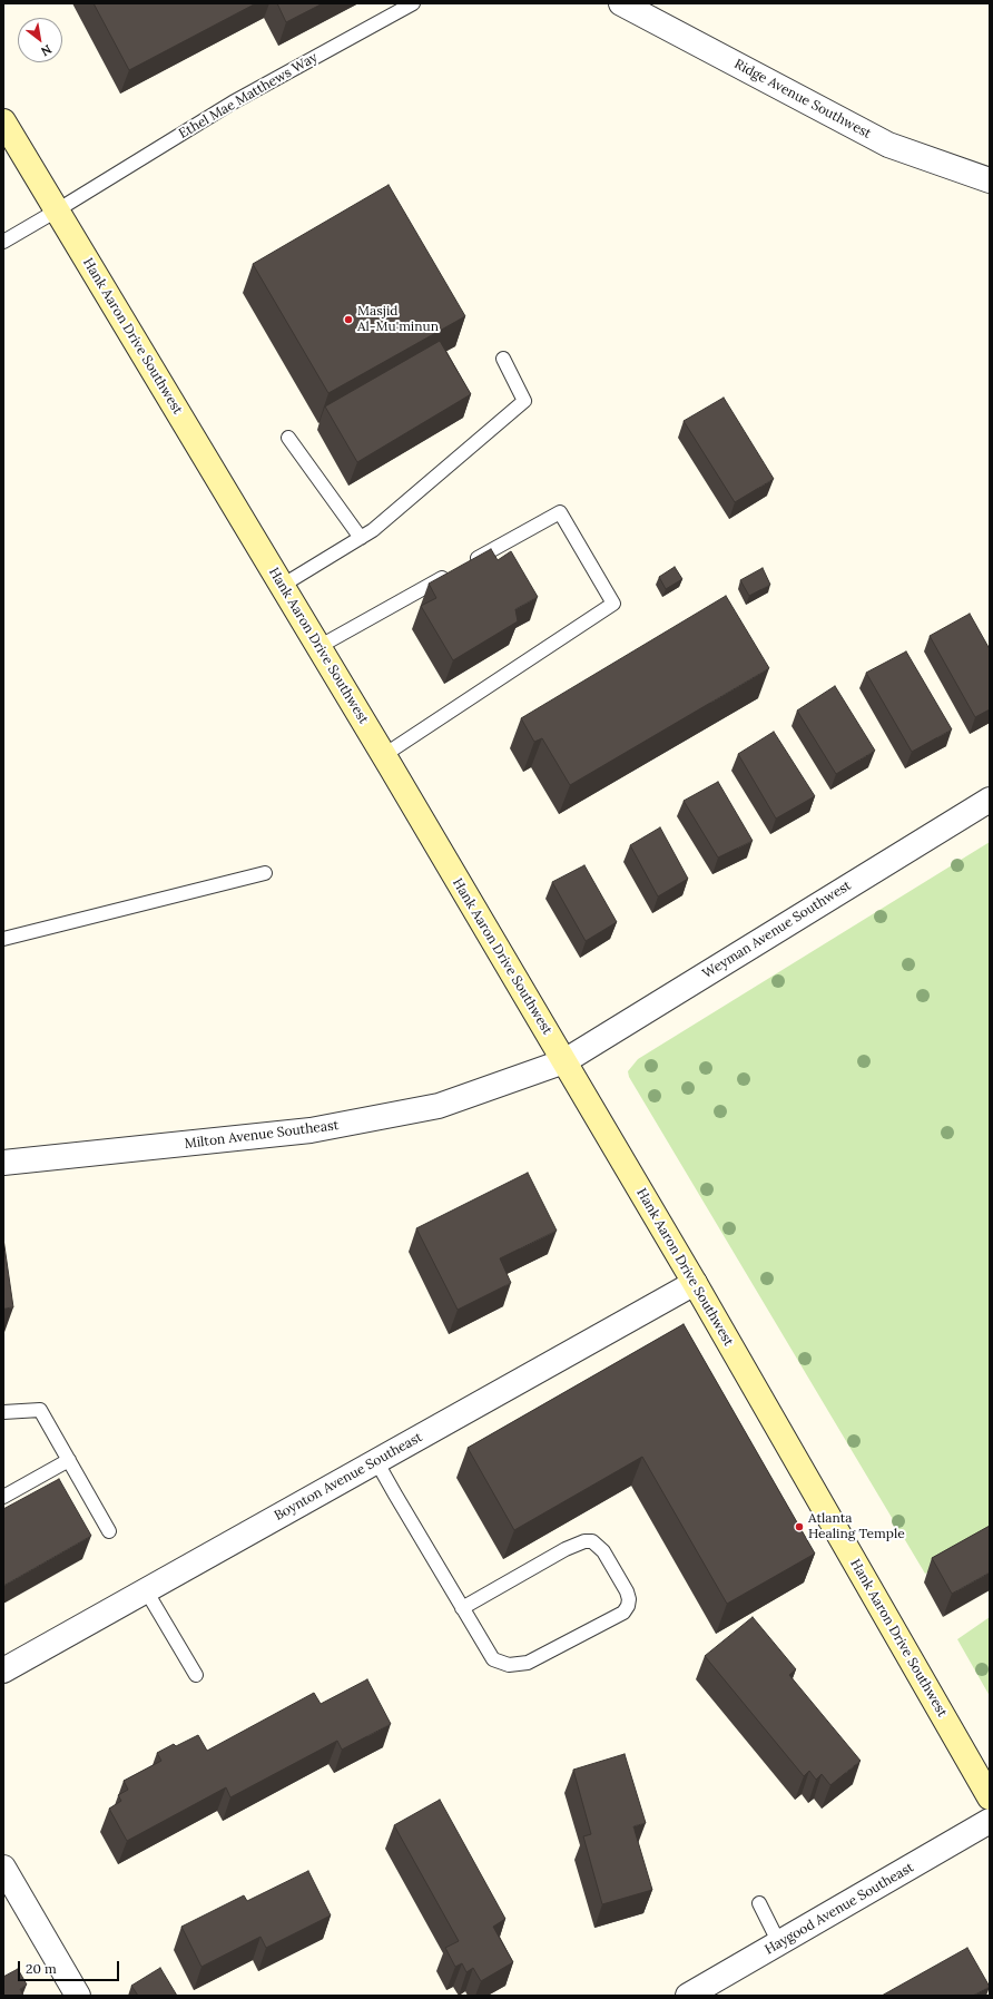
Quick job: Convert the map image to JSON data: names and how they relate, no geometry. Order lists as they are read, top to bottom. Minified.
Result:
{"streets":{"main road":["Hank Aaron Drive Southwest"],"street":["Ridge Avenue Southwest","Weyman Avenue Southwest","Milton Avenue Southeast","Boynton Avenue Southeast","Haygood Avenue Southeast"],"lane":["Ethel Mae Matthews Way"]},"crossings":[["Ethel Mae Matthews Way","Hank Aaron Drive Southwest"],["Hank Aaron Drive Southwest","Weyman Avenue Southwest"],["Hank Aaron Drive Southwest","Milton Avenue Southeast"],["Hank Aaron Drive Southwest","Boynton Avenue Southeast"],["Weyman Avenue Southwest","Milton Avenue Southeast"]],"places":["Masjid Al-Mu'minun","Atlanta Healing Temple"],"scale_bar":"20 m","north":"bottom right"}
